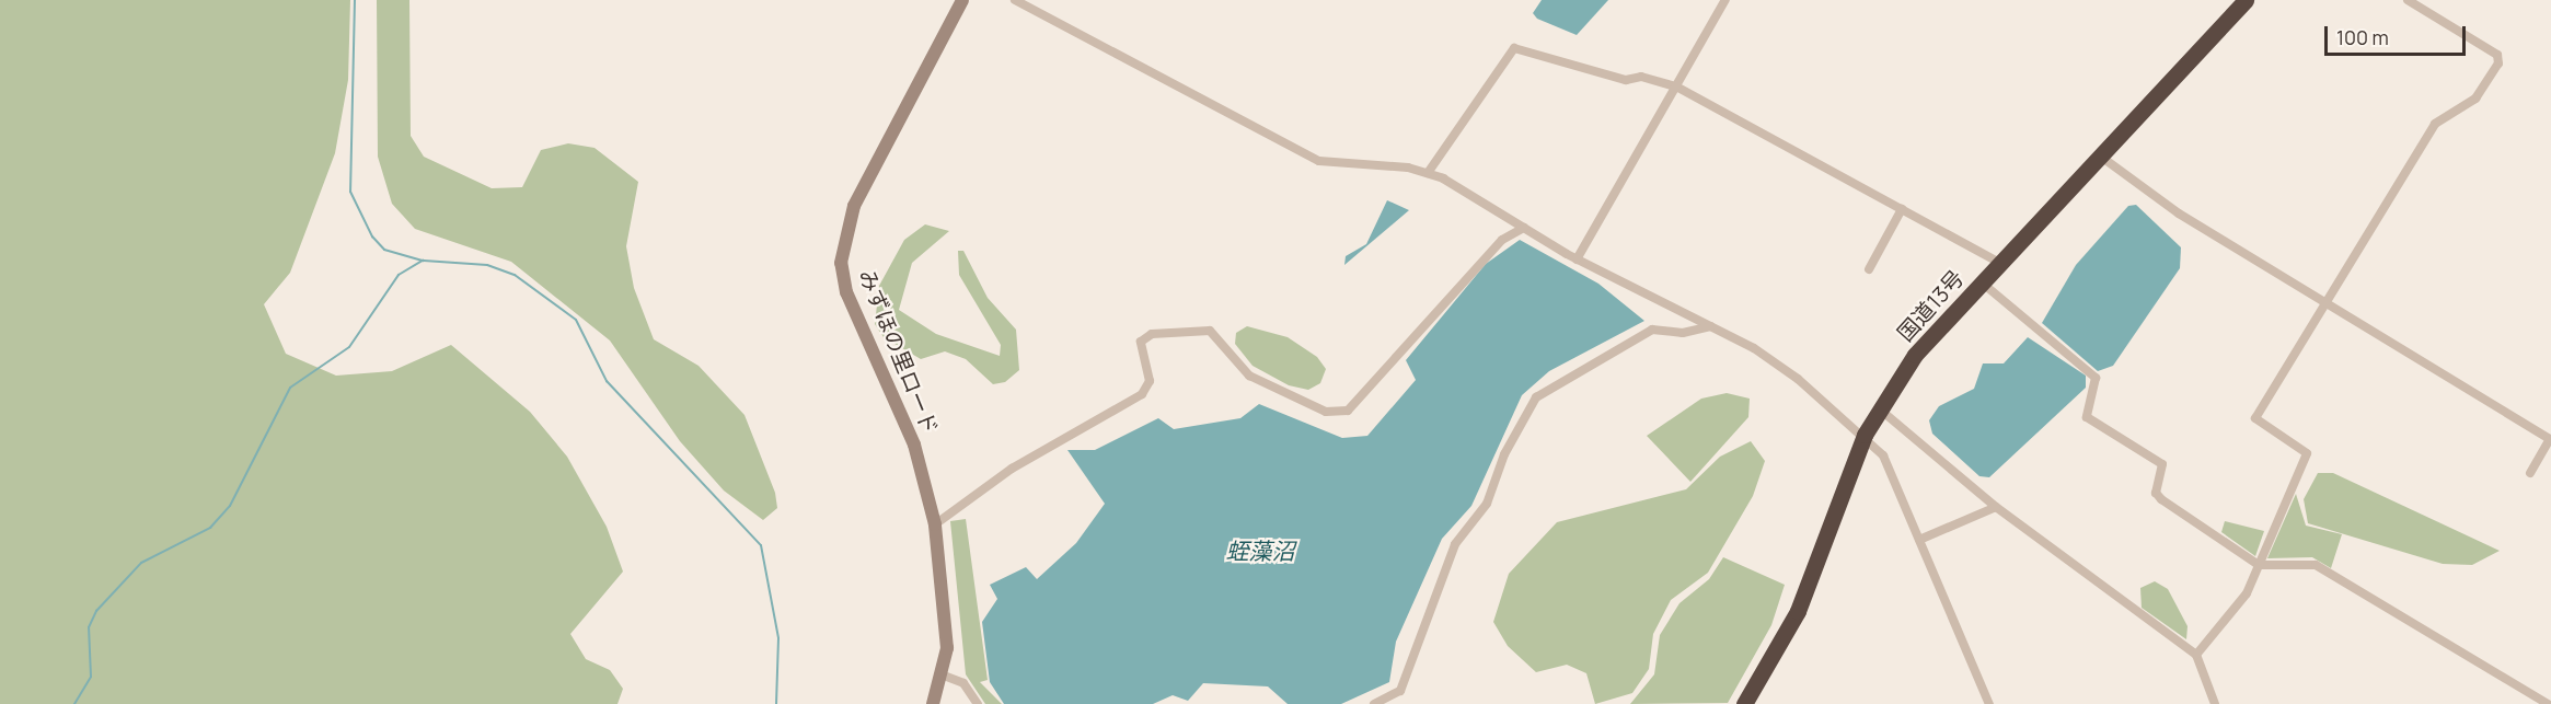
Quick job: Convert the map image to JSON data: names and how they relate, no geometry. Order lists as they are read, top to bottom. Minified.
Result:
{"streets":{"highway":["国道13号"],"street":["みずほの里ロード"]},"water":["蛭藻沼"],"scale_bar":"100 m"}
